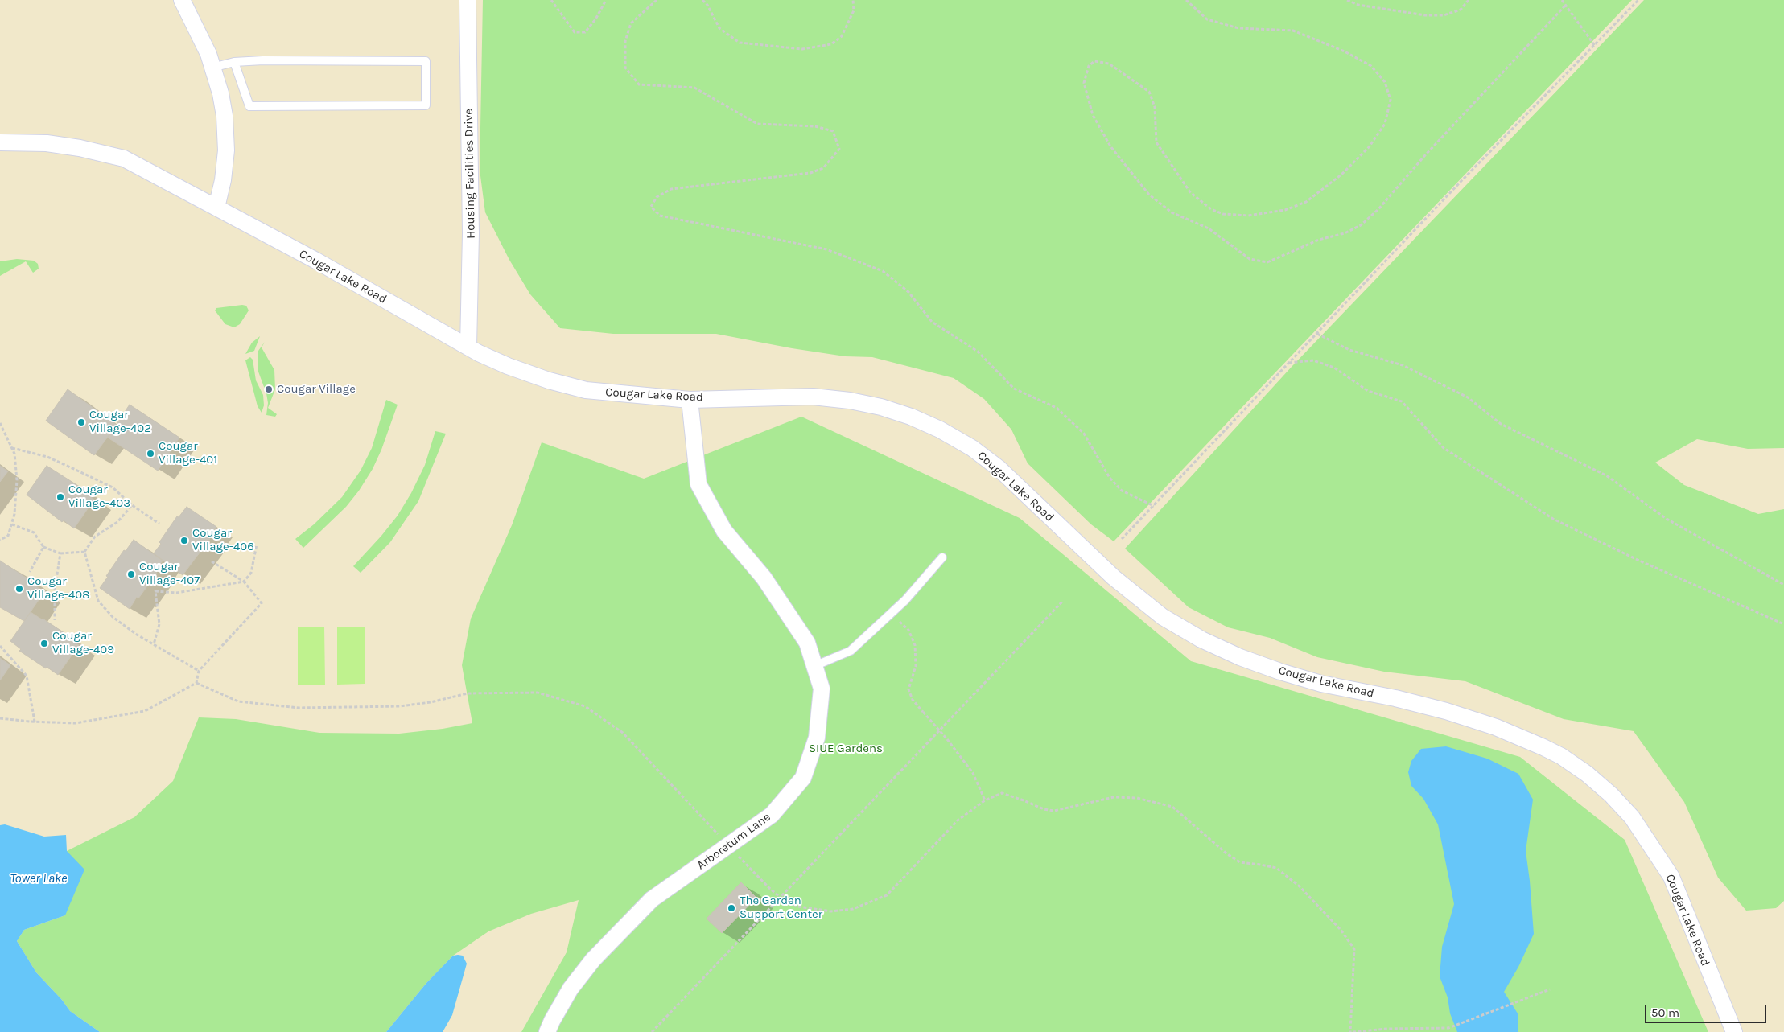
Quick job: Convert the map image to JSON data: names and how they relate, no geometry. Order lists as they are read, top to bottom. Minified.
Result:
{"streets":{"street":["Housing Facilities Drive","Cougar Lake Road","Arboretum Lane"]},"crossings":[["Housing Facilities Drive","Cougar Lake Road"],["Cougar Lake Road","Arboretum Lane"]],"water":["Tower Lake"],"parks":["SIUE Gardens"],"places":["Cougar Village","Cougar Village-402","Cougar Village-401","Cougar Village-403","Cougar Village-406","Cougar Village-407","Cougar Village-408","Cougar Village-409","The Garden Support Center"],"scale_bar":"50 m"}
